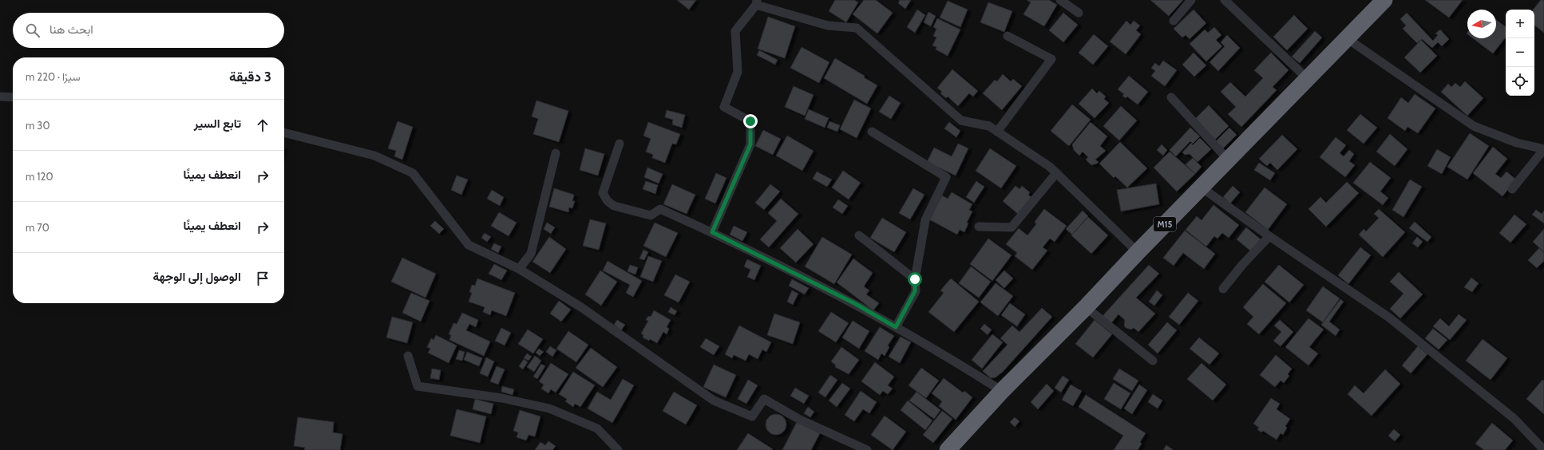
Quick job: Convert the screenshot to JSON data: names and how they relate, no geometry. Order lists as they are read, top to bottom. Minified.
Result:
{"streets":{"highway":["M15"]},"north":"left","page":{"map_buttons":["+","−"],"search":"ابحث هنا","heading":["3 دقيقة","سيرًا · 220 m"],"list":[["تابع السير","30 m"],["انعطف يمينًا","120 m"],["انعطف يمينًا","70 m"],"الوصول إلى الوجهة"]}}
